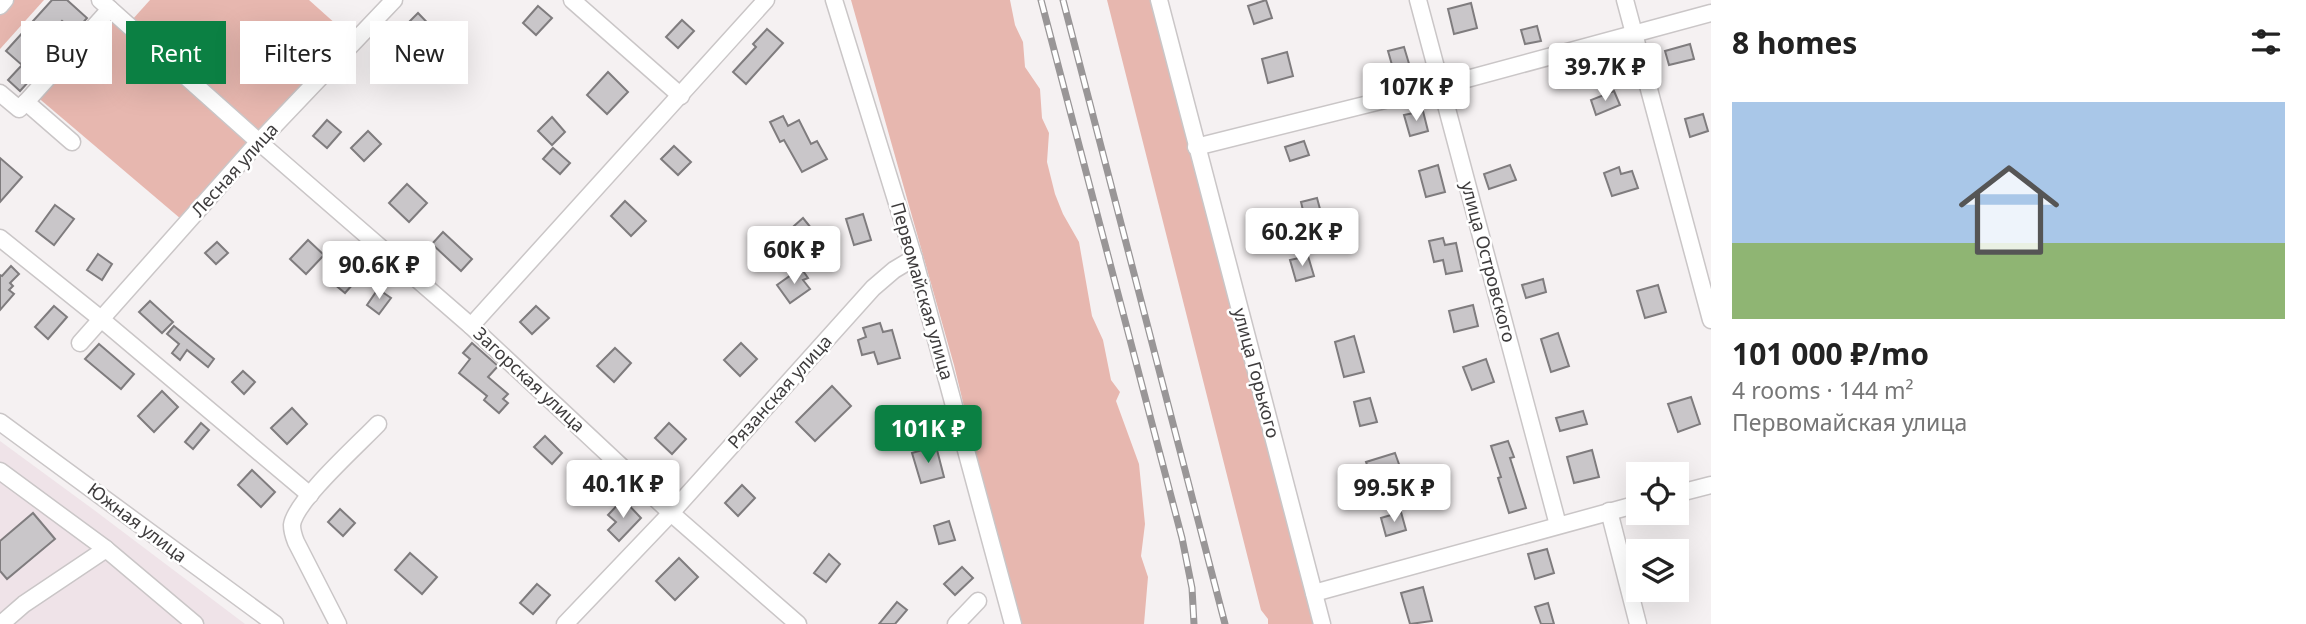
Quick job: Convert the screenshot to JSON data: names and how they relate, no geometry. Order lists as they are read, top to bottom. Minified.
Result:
{"streets":{"street":["Лесная улица","улица Островского","Первомайская улица","улица Горького","Загорская улица","Рязанская улица","Южная улица"]},"crossings":[["Лесная улица","Загорская улица"],["Первомайская улица","Рязанская улица"],["Загорская улица","Рязанская улица"]],"page":{"heading":"8 homes","chip":["Buy","Rent","Filters","New"],"price":["39.7K ₽","107K ₽","60.2K ₽","60K ₽","90.6K ₽","101K ₽","40.1K ₽","99.5K ₽"],"list":[{"name":"101 000 ₽/mo","note":"4 rooms · 144 m² · Первомайская улица"}]}}
